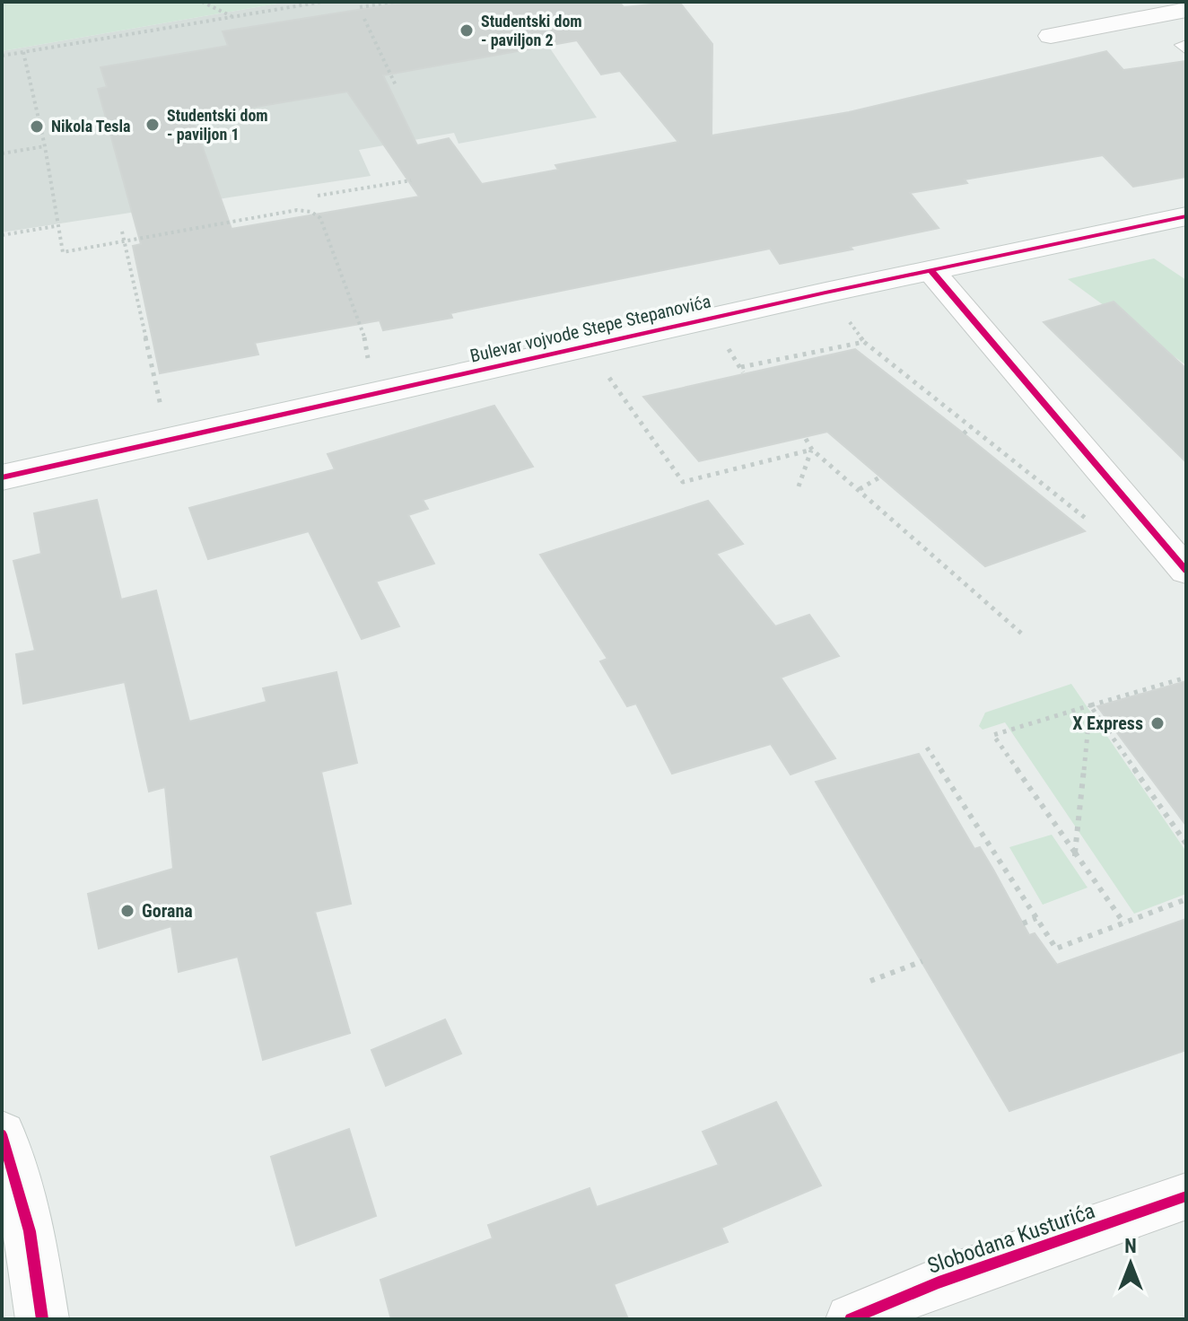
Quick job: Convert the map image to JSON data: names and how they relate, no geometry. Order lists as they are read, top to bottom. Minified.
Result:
{"streets":{"street":["Bulevar vojvode Stepe Stepanovića","Slobodana Kusturića"]},"places":["Studentski dom - paviljon 2","Studentski dom - paviljon 1","Nikola Tesla","X Express","Gorana"],"north":"top"}
